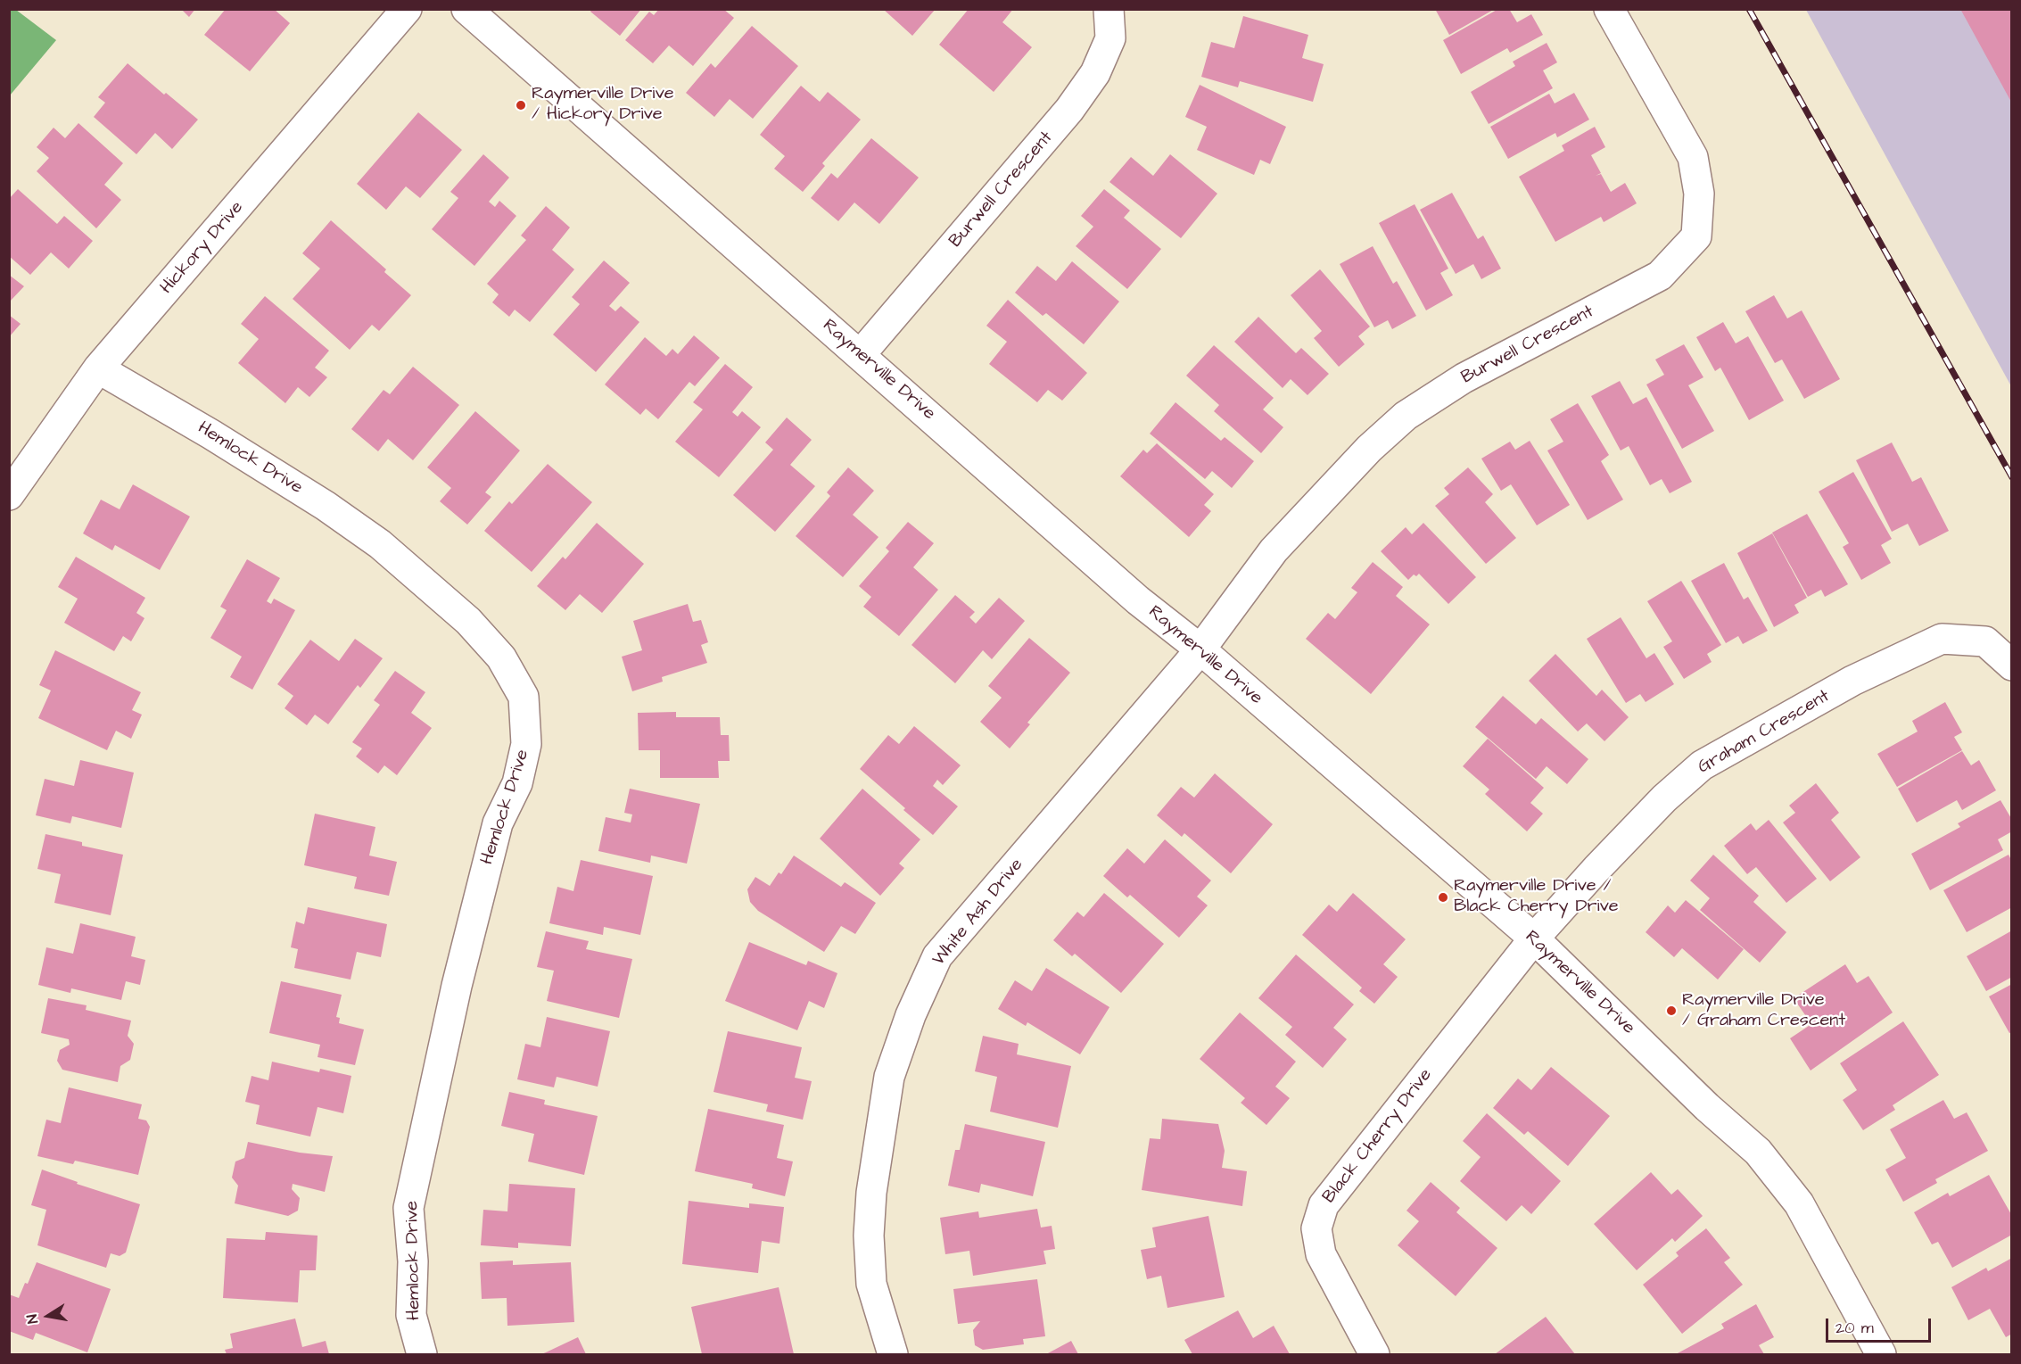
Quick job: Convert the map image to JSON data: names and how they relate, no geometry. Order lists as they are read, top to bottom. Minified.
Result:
{"streets":{"street":["Burwell Crescent","Hickory Drive","Raymerville Drive","Hemlock Drive","Graham Crescent","White Ash Drive","Black Cherry Drive"]},"crossings":[["Burwell Crescent","Raymerville Drive"],["Burwell Crescent","White Ash Drive"],["Hickory Drive","Hemlock Drive"],["Raymerville Drive","Graham Crescent"],["Raymerville Drive","White Ash Drive"],["Raymerville Drive","Black Cherry Drive"],["Graham Crescent","Black Cherry Drive"]],"places":["Raymerville Drive / Hickory Drive","Raymerville Drive / Black Cherry Drive","Raymerville Drive / Graham Crescent"],"scale_bar":"20 m","north":"left"}
